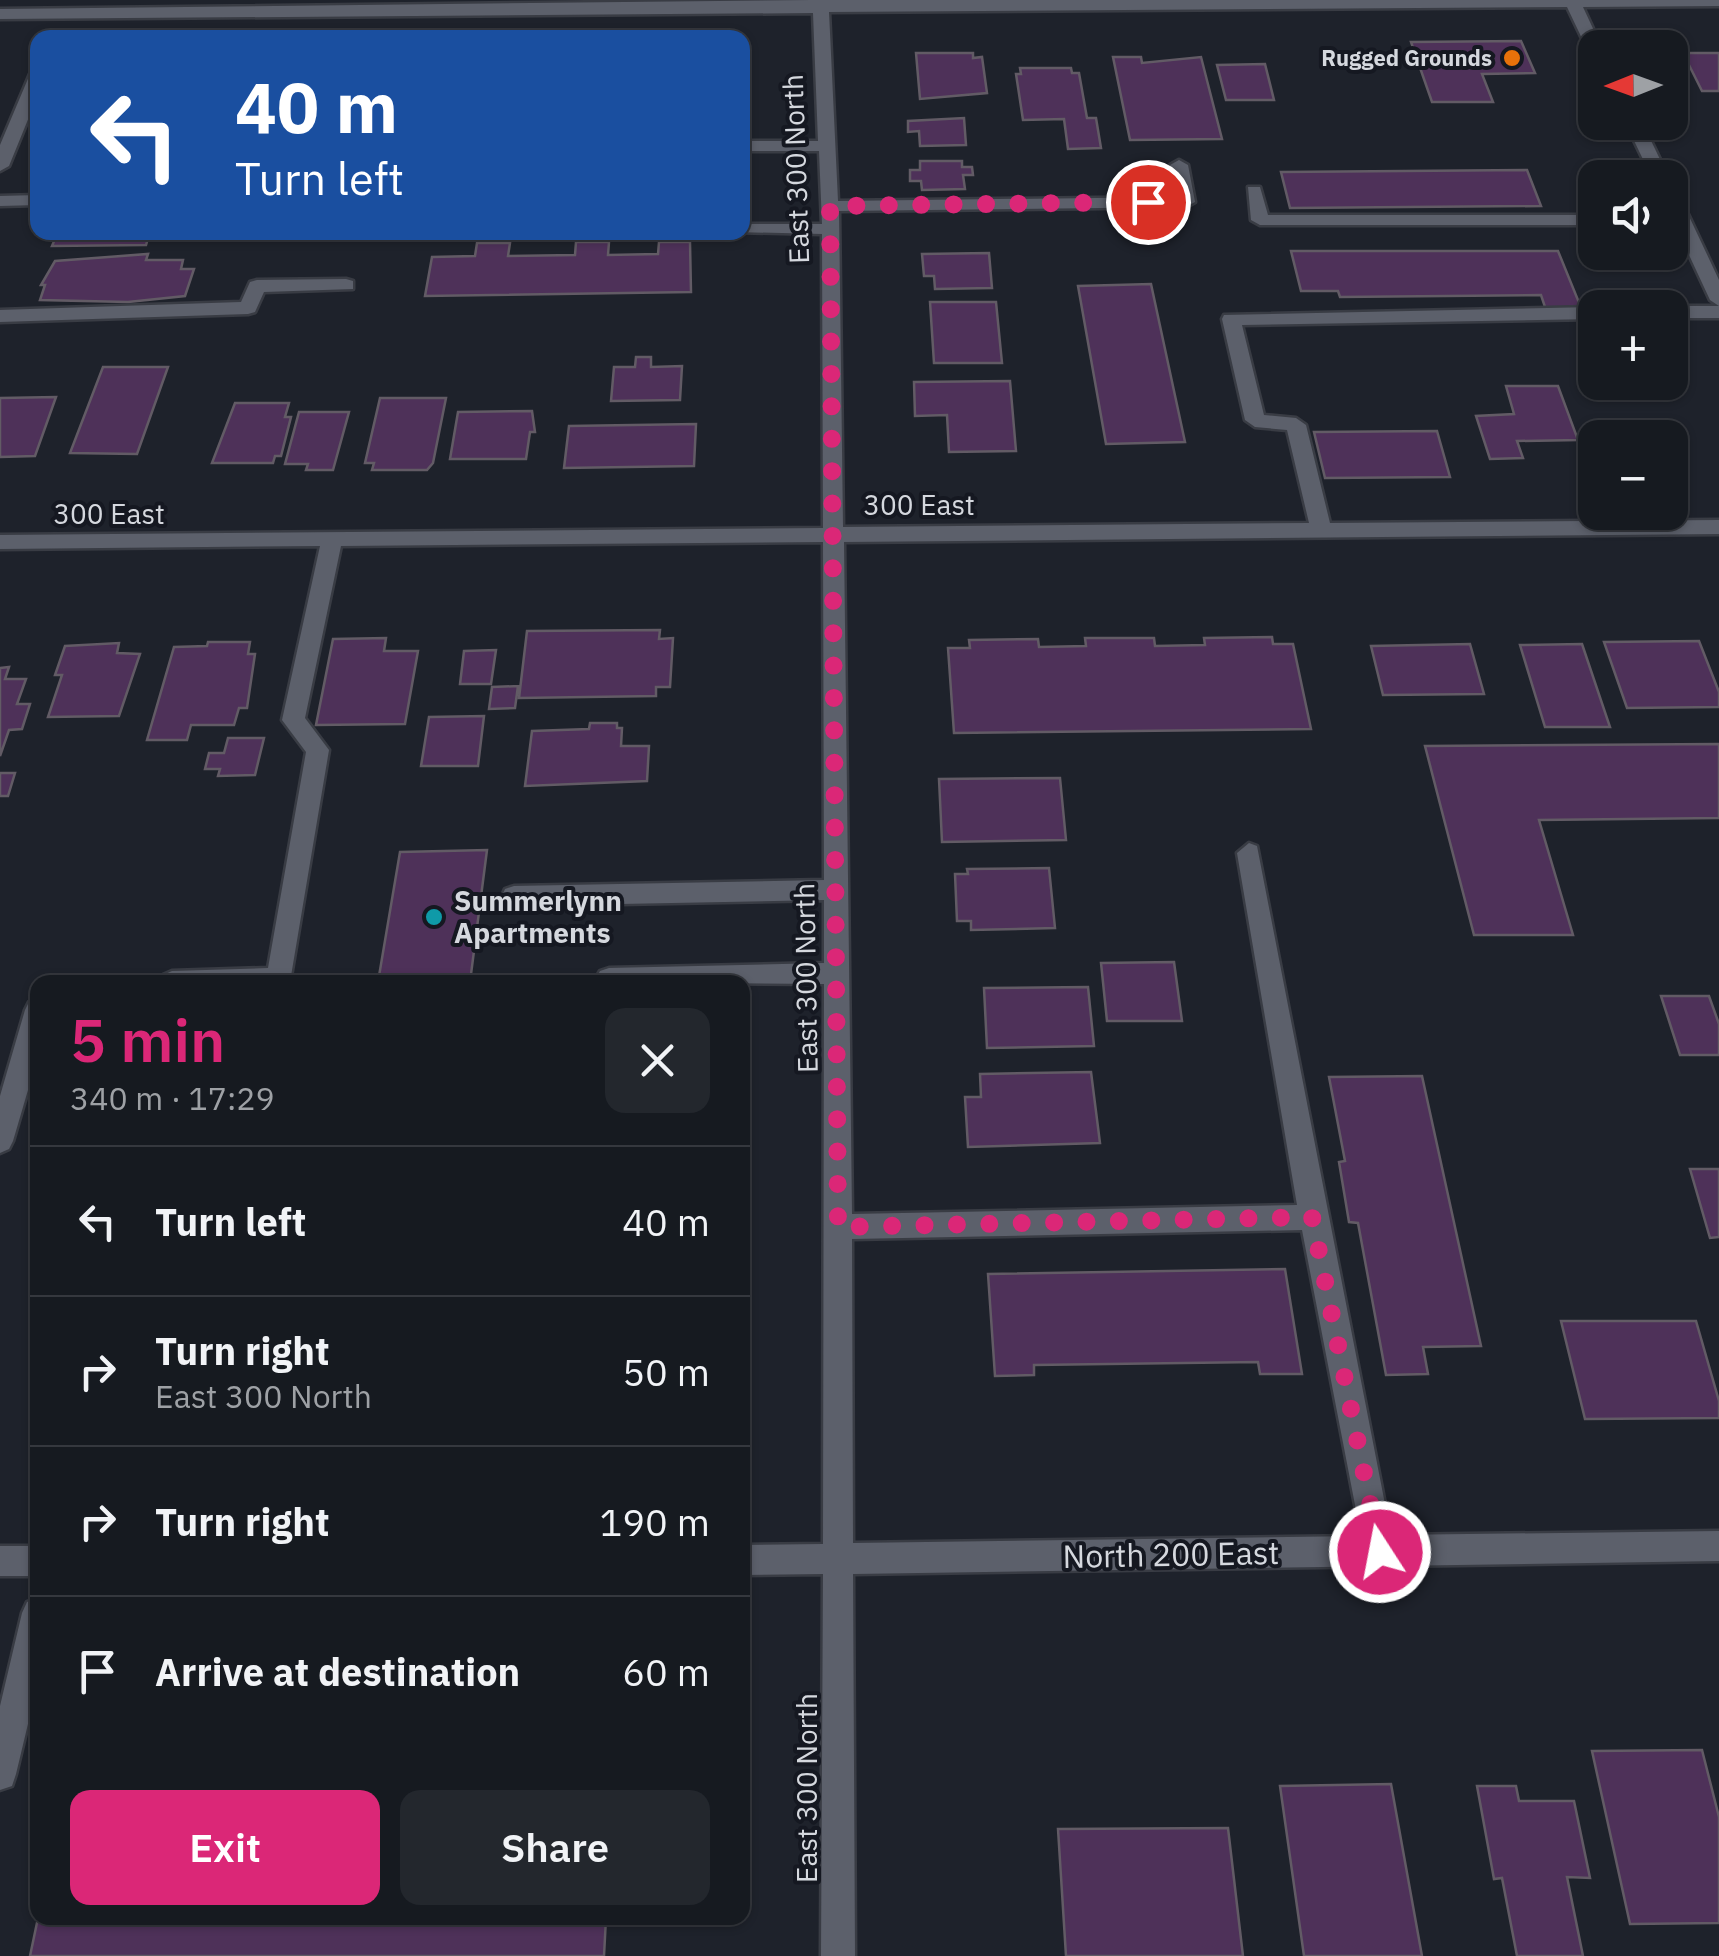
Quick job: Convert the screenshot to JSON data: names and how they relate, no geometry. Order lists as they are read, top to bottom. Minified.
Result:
{"streets":{"street":["East 300 North","300 East","North 200 East"]},"crossings":[["East 300 North","300 East"],["East 300 North","North 200 East"]],"places":["Rugged Grounds","Summerlynn Apartments"],"north":"left","page":{"map_buttons":["+","−"],"turn":["40 m","Turn left"],"heading":["5 min","340 m · 17:29"],"list":[{"name":"Turn left","value":"40 m"},{"name":"Turn right","note":"East 300 North","value":"50 m"},{"name":"Turn right","value":"190 m"},{"name":"Arrive at destination","value":"60 m"}],"buttons":["Exit","Share"]}}
